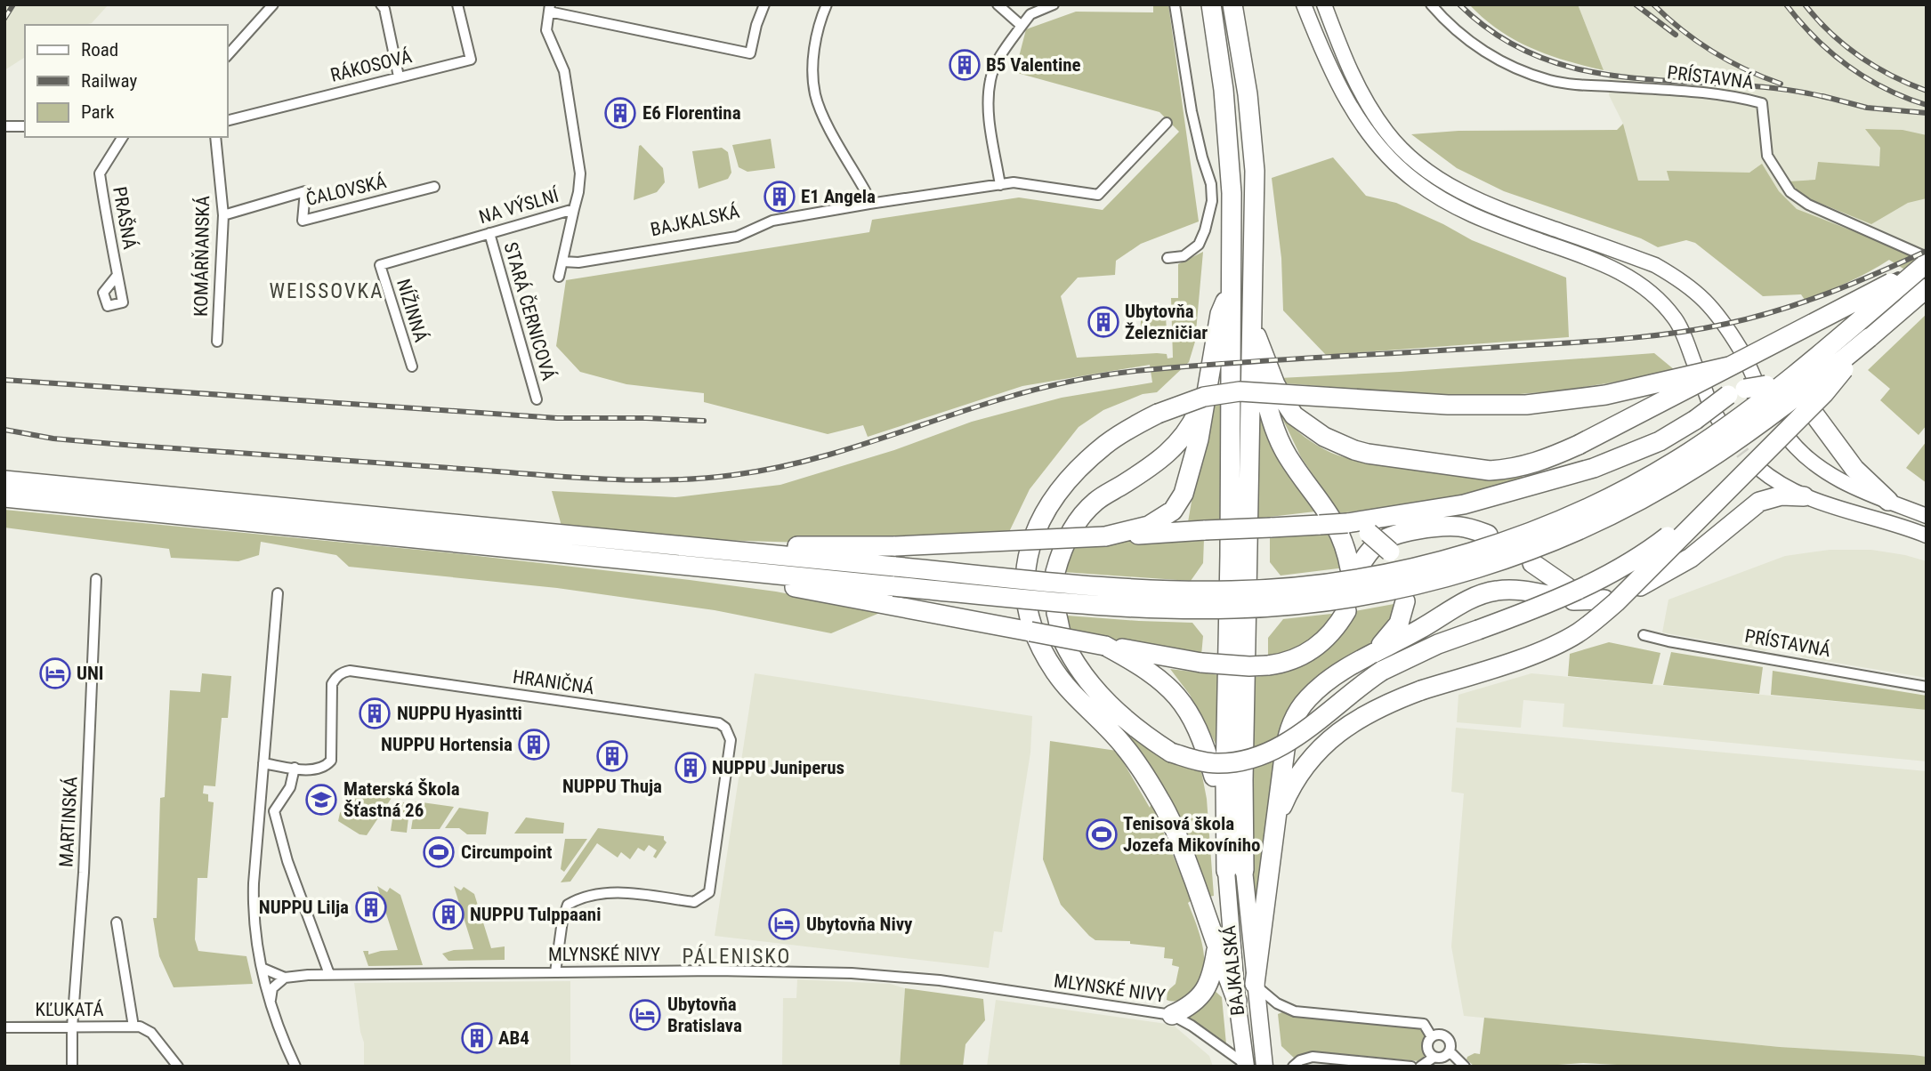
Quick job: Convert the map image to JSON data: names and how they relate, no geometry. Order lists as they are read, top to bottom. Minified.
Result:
{"streets":{"main road":["BAJKALSKÁ"],"street":["RÁKOSOVÁ","PRÍSTAVNÁ","ČALOVSKÁ","NA VÝSLNÍ","PRAŠNÁ","KOMÁRŇANSKÁ","NÍŽINNÁ","STARÁ ČERNICOVÁ","HRANIČNÁ","MARTINSKÁ","MLYNSKÉ NIVY","KĽUKATÁ"]},"crossings":[["ČALOVSKÁ","KOMÁRŇANSKÁ"],["NA VÝSLNÍ","NÍŽINNÁ"],["NA VÝSLNÍ","STARÁ ČERNICOVÁ"],["HRANIČNÁ","MLYNSKÉ NIVY"],["MARTINSKÁ","KĽUKATÁ"]],"districts":["WEISSOVKA","PÁLENISKO"],"places":{"building":["B5 Valentine","E6 Florentina","E1 Angela","Ubytovňa Železničiar","NUPPU Hyasintti","NUPPU Hortensia","NUPPU Thuja","NUPPU Juniperus","NUPPU Lilja","NUPPU Tulppaani","AB4"],"hotel":["UNI","Ubytovňa Nivy","Ubytovňa Bratislava"],"school or university":["Materská Škola Šťastná 26"],"sports":["Tenisová škola Jozefa Mikovíniho","Circumpoint"]},"legend":["Road","Railway","Park"]}
